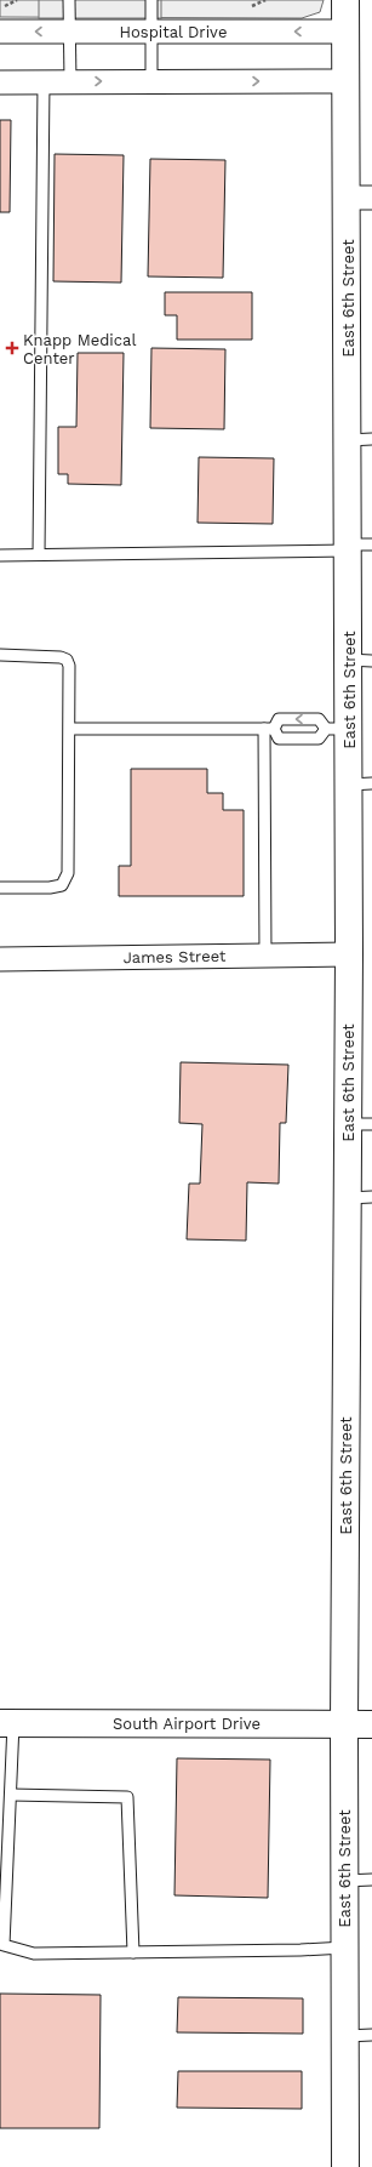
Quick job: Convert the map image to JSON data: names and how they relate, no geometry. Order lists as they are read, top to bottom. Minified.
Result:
{"streets":{"street":["Hospital Drive","East 6th Street","James Street","South Airport Drive"]},"crossings":[["Hospital Drive","East 6th Street"],["East 6th Street","James Street"],["East 6th Street","South Airport Drive"]],"places":{"health":["Knapp Medical Center"]}}
